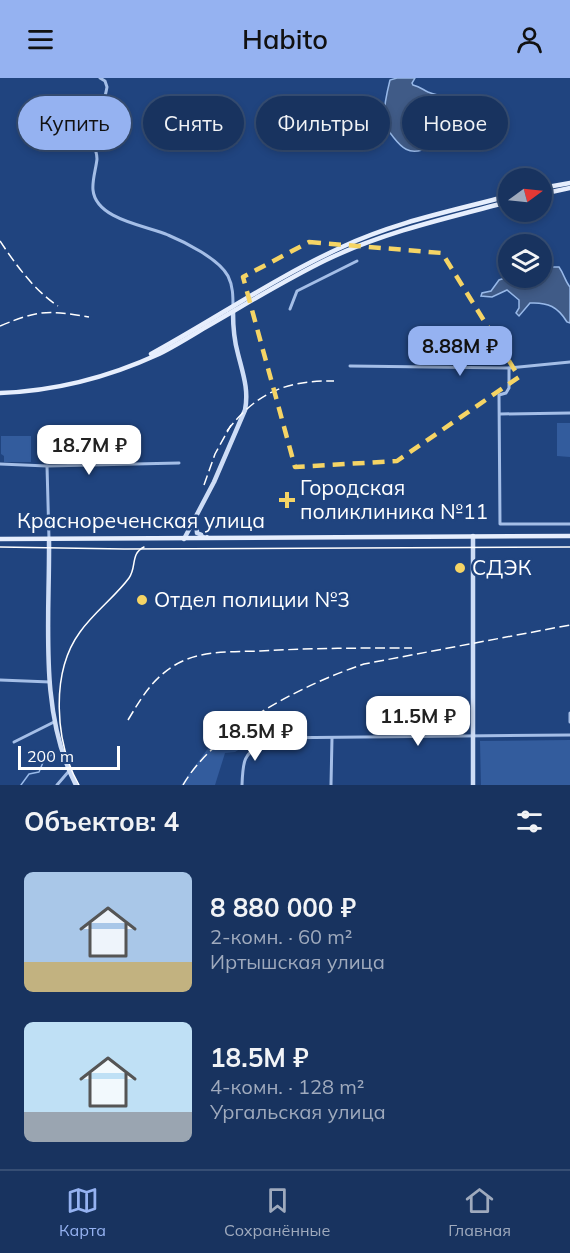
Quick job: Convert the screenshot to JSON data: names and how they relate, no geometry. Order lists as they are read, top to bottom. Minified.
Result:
{"streets":{"main road":["Краснореченская улица"]},"places":{"health":["Городская поликлиника №11"],"other":["СДЭК","Отдел полиции №3"]},"scale_bar":"200 m","north":"right","page":{"header":"Habito","chip":["Купить","Снять","Фильтры","Новое"],"price":["8.88M ₽","18.7M ₽","11.5M ₽","18.5M ₽"],"scale":"200 m","heading":"Объектов: 4","list":[{"name":"8 880 000 ₽","note":"2-комн. · 60 m² · Иртышская улица"},{"name":"18.5M ₽","note":"4-комн. · 128 m² · Ургальская улица"}],"tabs":["Карта","Сохранённые","Главная"]}}
